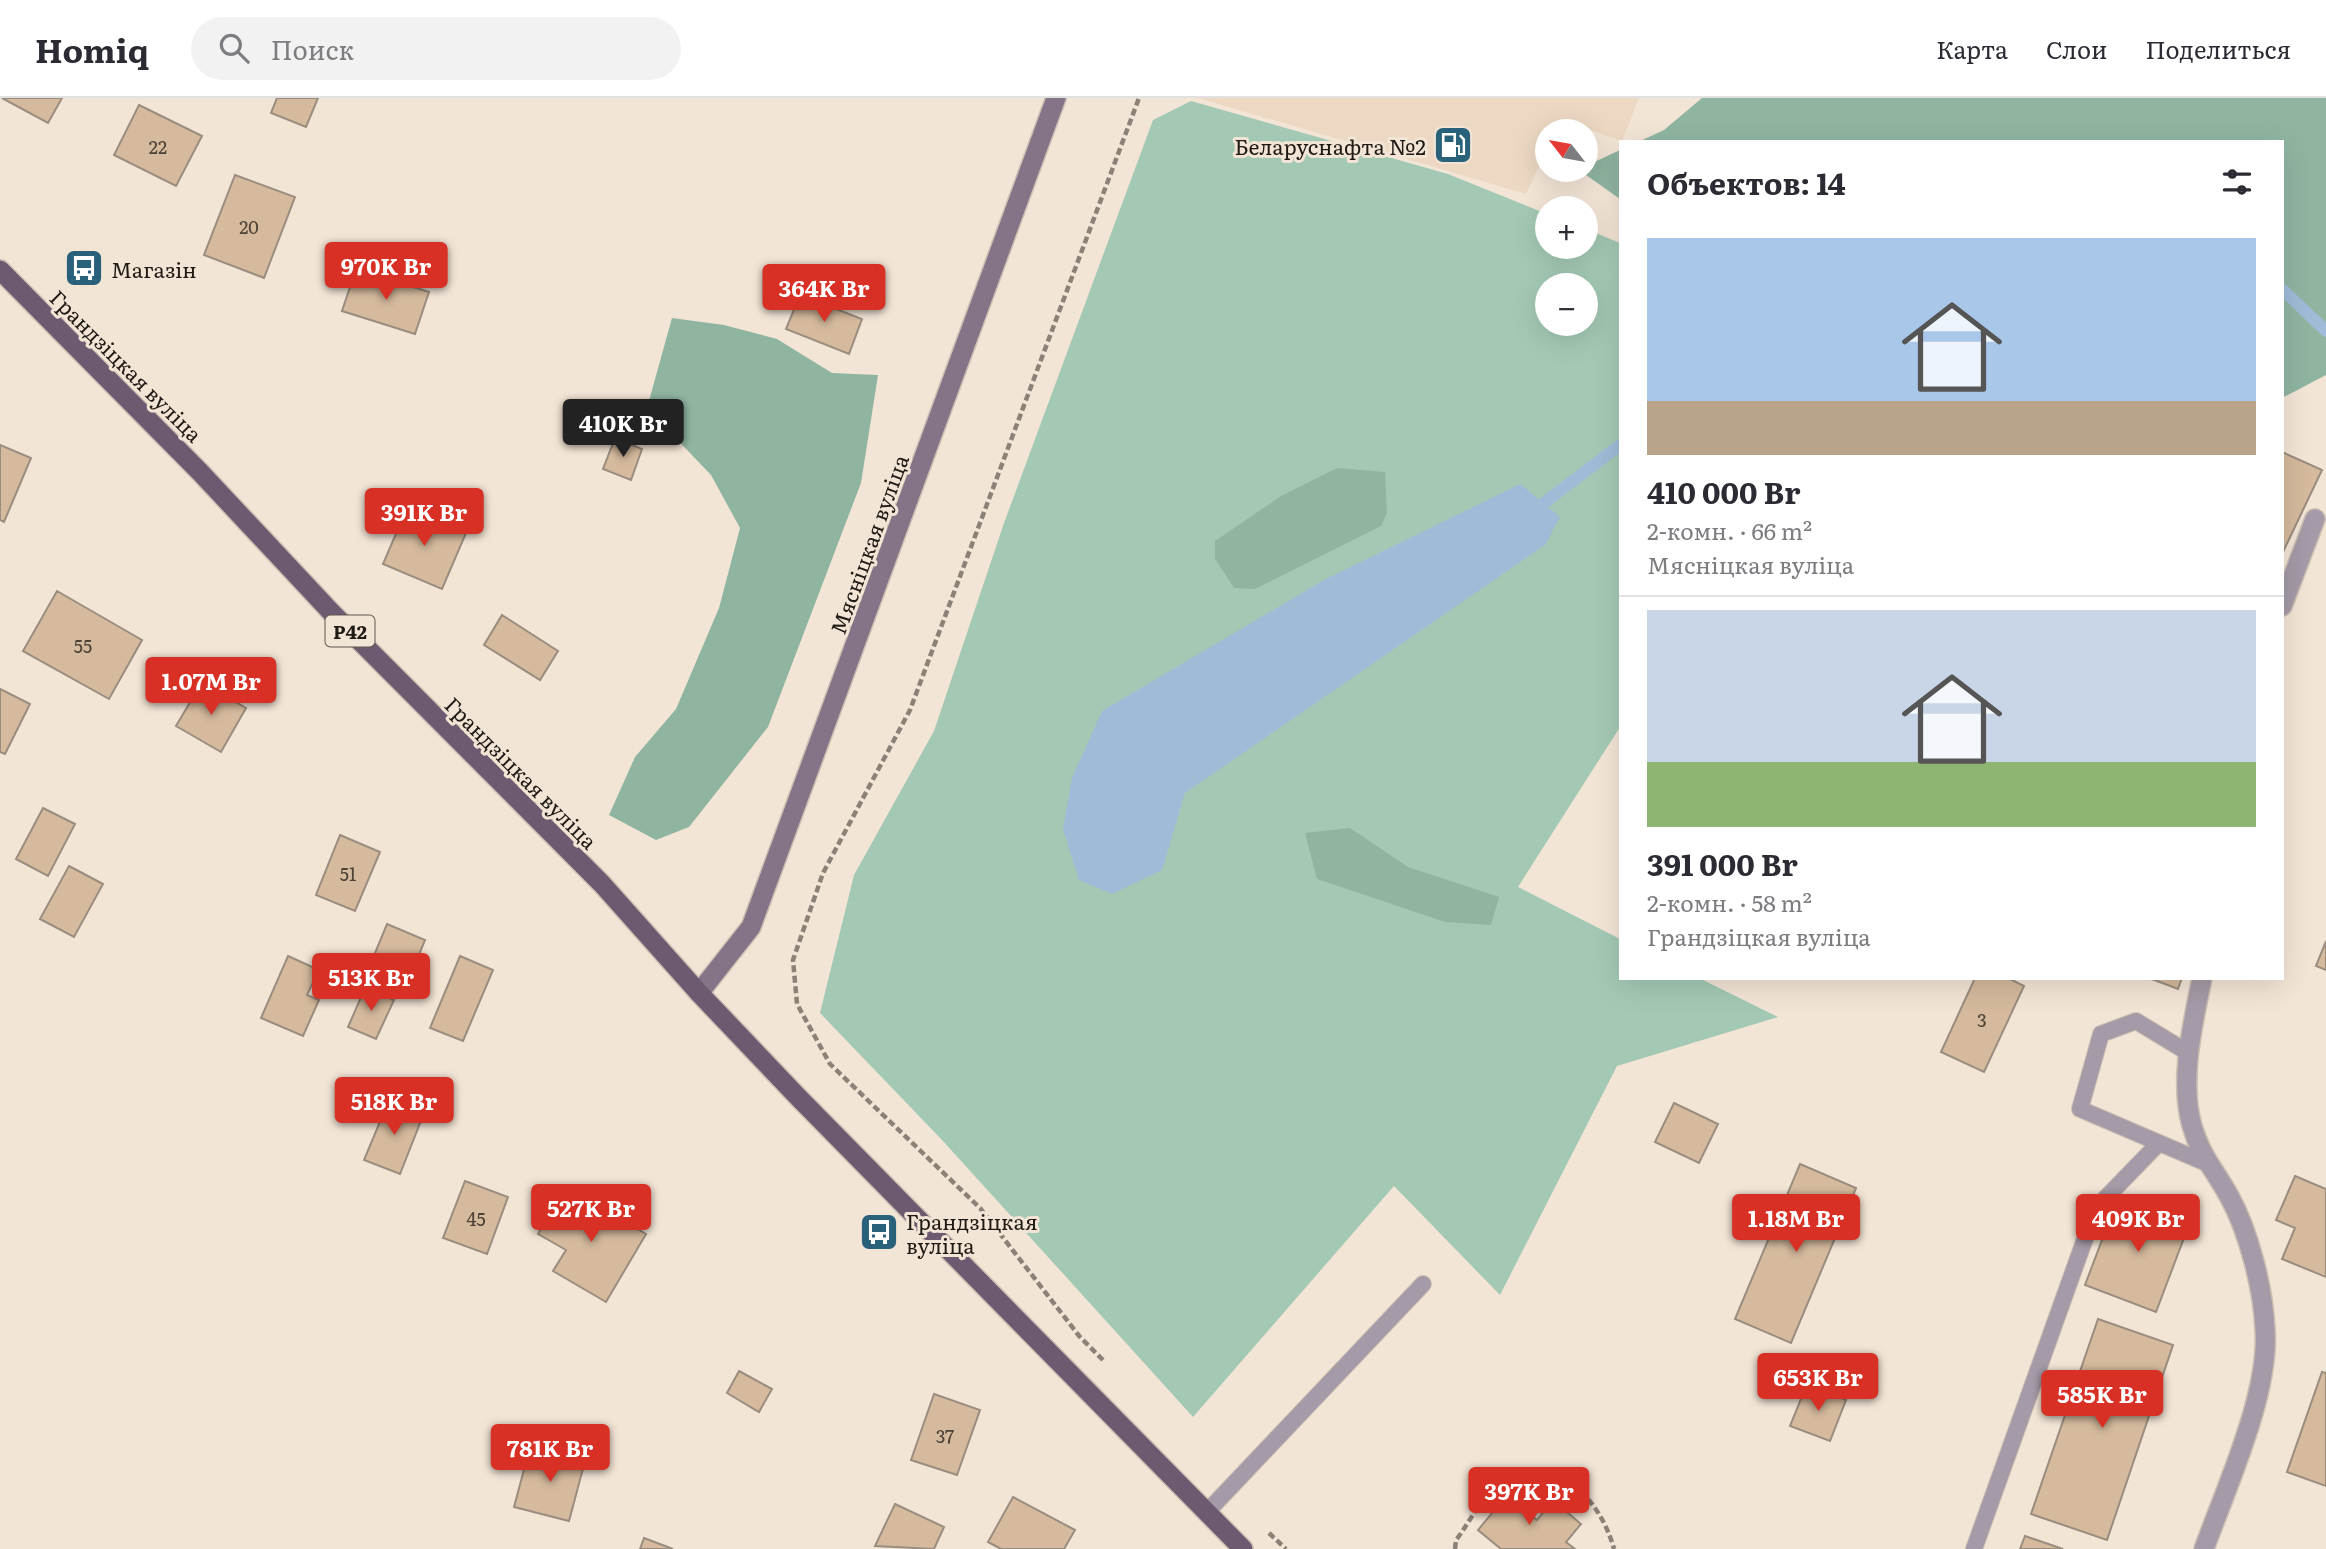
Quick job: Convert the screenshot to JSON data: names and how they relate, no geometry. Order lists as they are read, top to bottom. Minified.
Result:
{"streets":{"main road":["Грандзіцкая вуліца","Мясніцкая вуліца","Р42"]},"crossings":[["Грандзіцкая вуліца","Мясніцкая вуліца"]],"places":{"fuel station":["Беларуснафта №2"],"bus stop":["Магазін","Грандзіцкая вуліца"]},"house_numbers":["22","20","55","51","3","45","37"],"north":"top left","page":{"header":"Homiq","search":"Поиск","nav":["Карта","Слои","Поделиться"],"map_buttons":["+","−"],"heading":"Объектов: 14","list":[{"name":"410 000 Br","note":"2-комн. · 66 m² · Мясніцкая вуліца"},{"name":"391 000 Br","note":"2-комн. · 58 m² · Грандзіцкая вуліца"}],"price":["970K Br","364K Br","410K Br","391K Br","1.07M Br","513K Br","518K Br","527K Br","1.18M Br","409K Br","653K Br","585K Br","781K Br","397K Br"]}}
